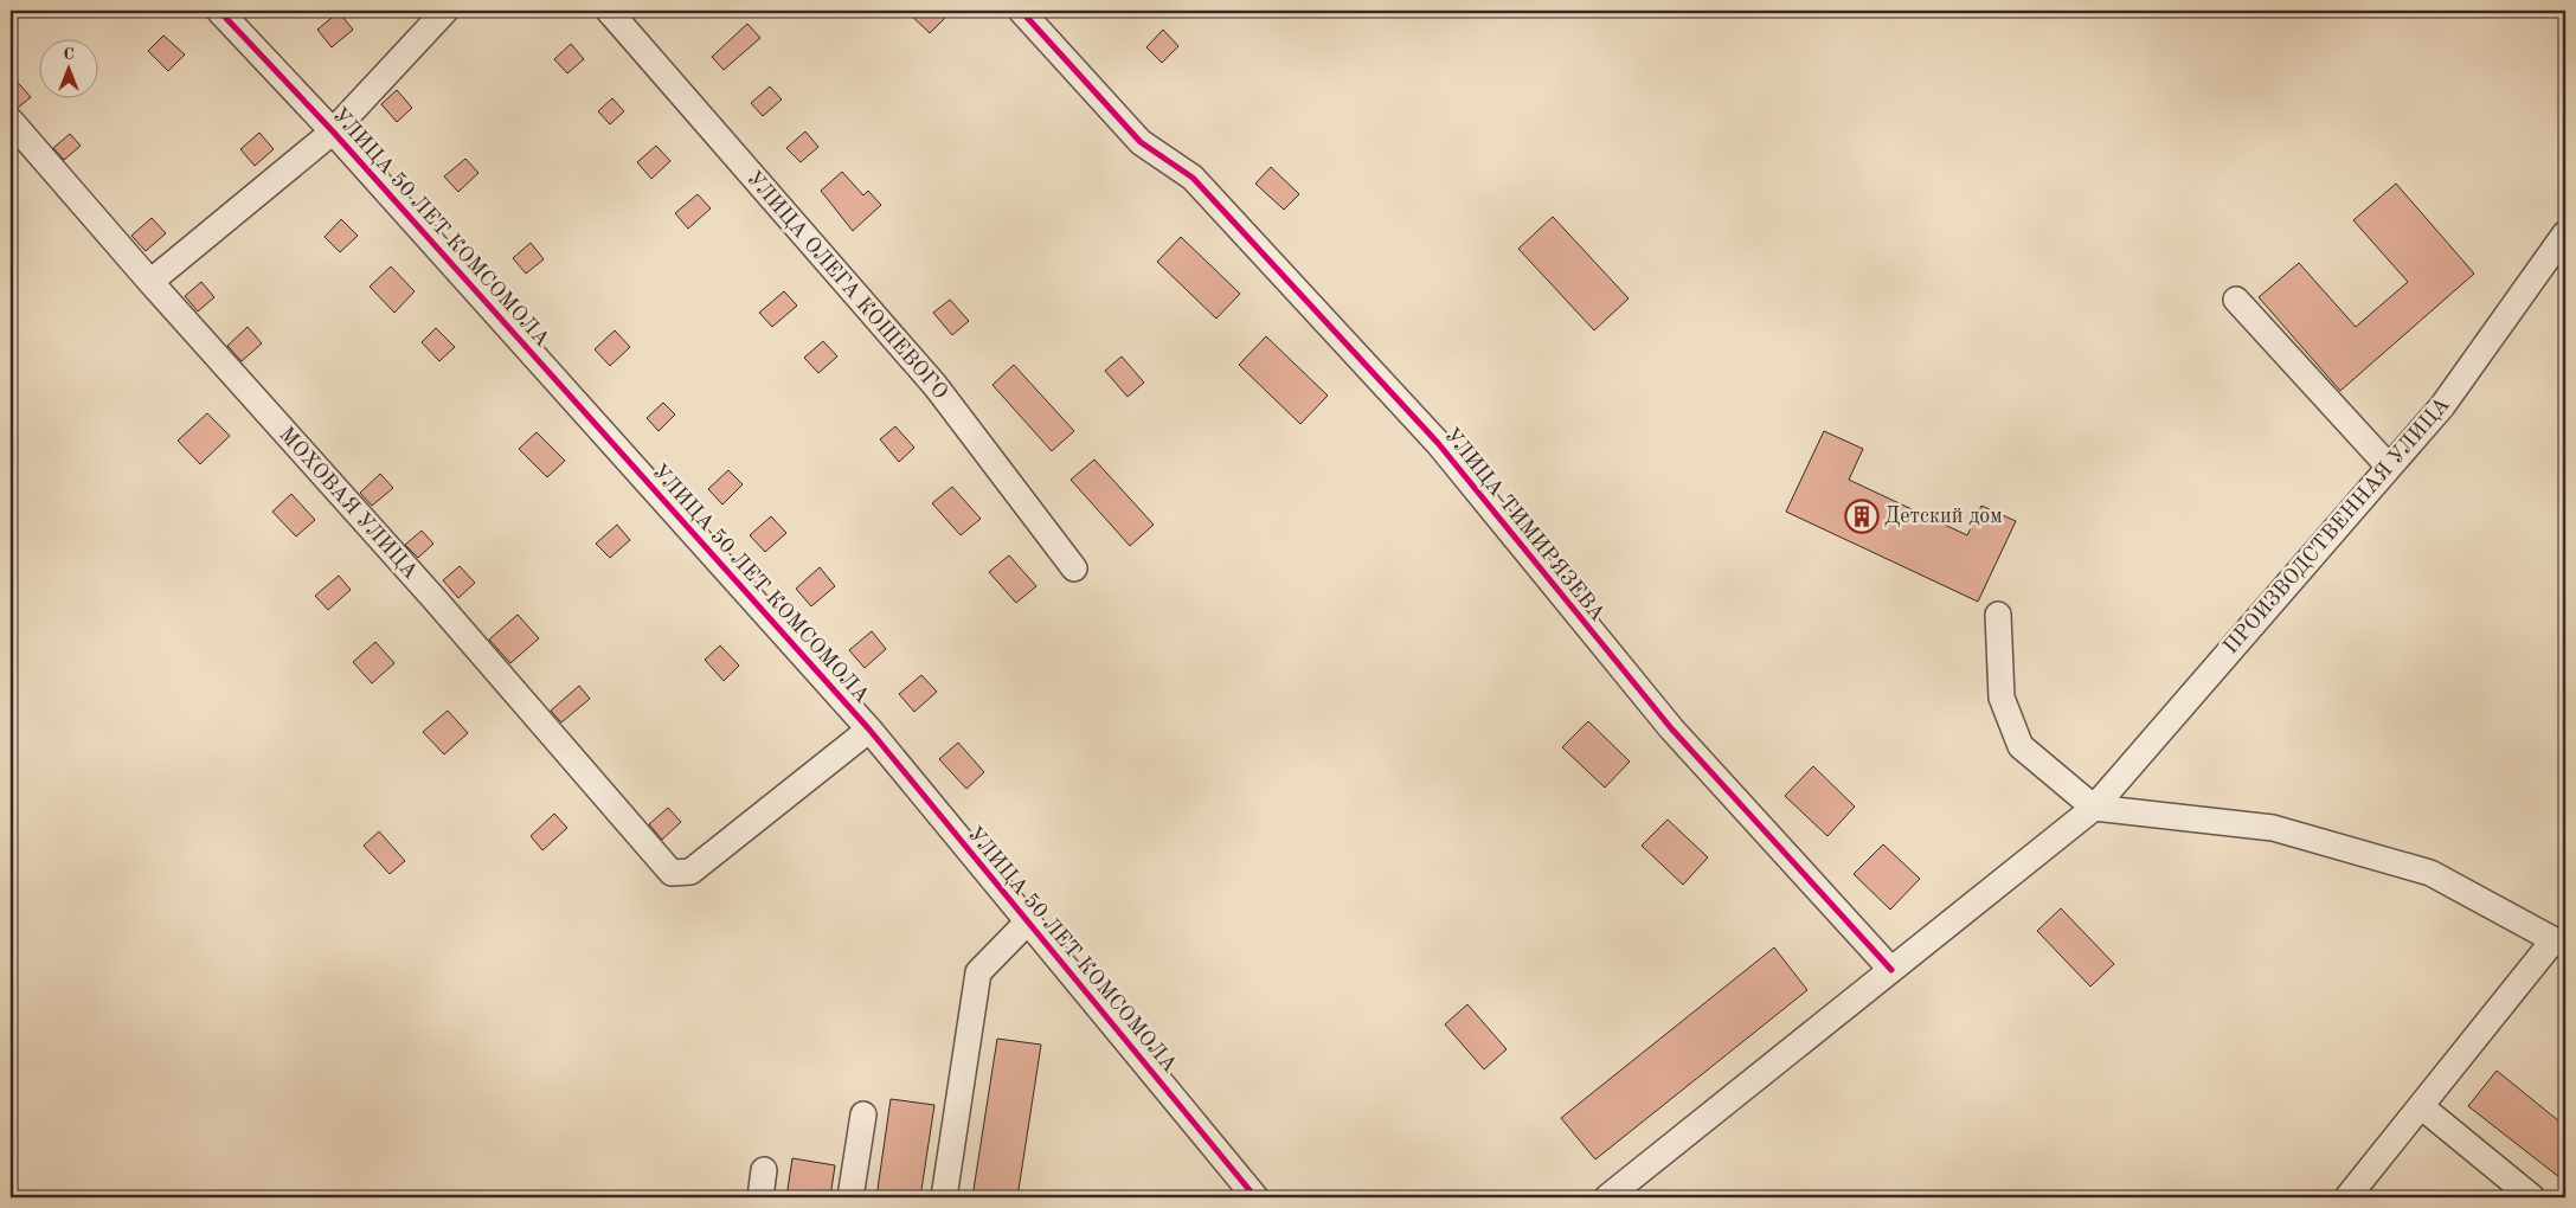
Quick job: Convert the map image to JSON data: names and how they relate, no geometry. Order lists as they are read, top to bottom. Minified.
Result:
{"streets":{"street":["УЛИЦА 50 ЛЕТ КОМСОМОЛА","УЛИЦА ОЛЕГА КОШЕВОГО","МОХОВАЯ УЛИЦА","УЛИЦА ТИМИРЯЗЕВА","ПРОИЗВОДСТВЕННАЯ УЛИЦА"]},"crossings":[["УЛИЦА 50 ЛЕТ КОМСОМОЛА","МОХОВАЯ УЛИЦА"],["УЛИЦА ТИМИРЯЗЕВА","ПРОИЗВОДСТВЕННАЯ УЛИЦА"]],"places":{"building":["Детский дом"]},"north":"top"}
